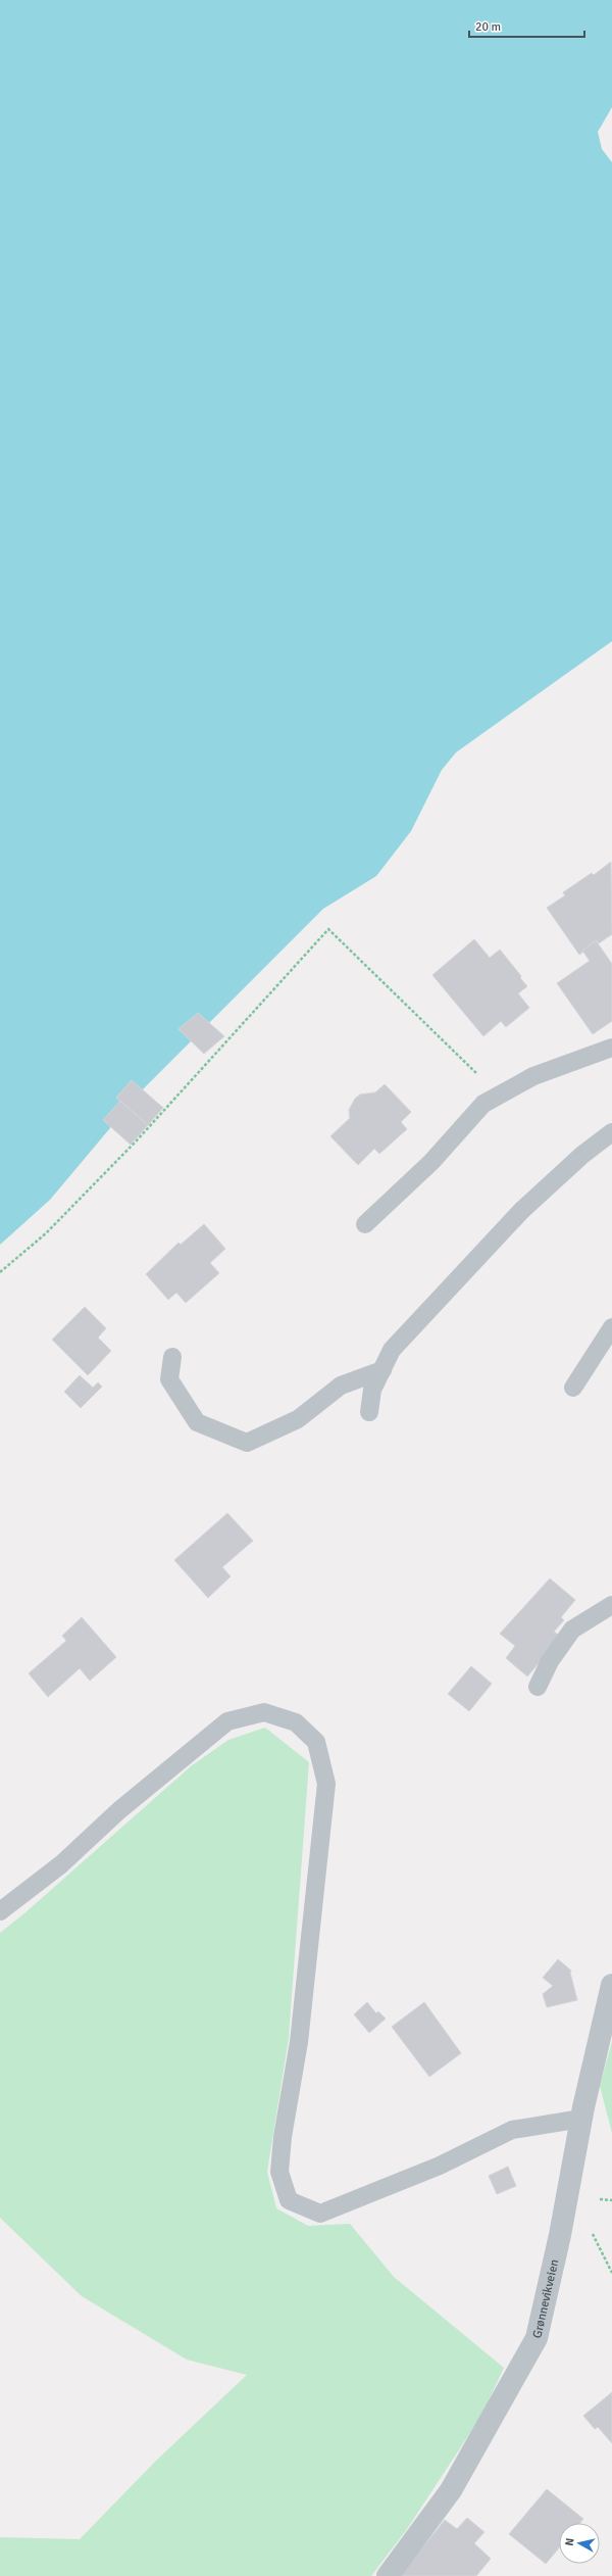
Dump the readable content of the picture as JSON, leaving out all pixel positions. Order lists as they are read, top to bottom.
{
  "streets": {
    "street": ["Grønnevikveien"]
  },
  "scale_bar": "20 m",
  "north": "left"
}
